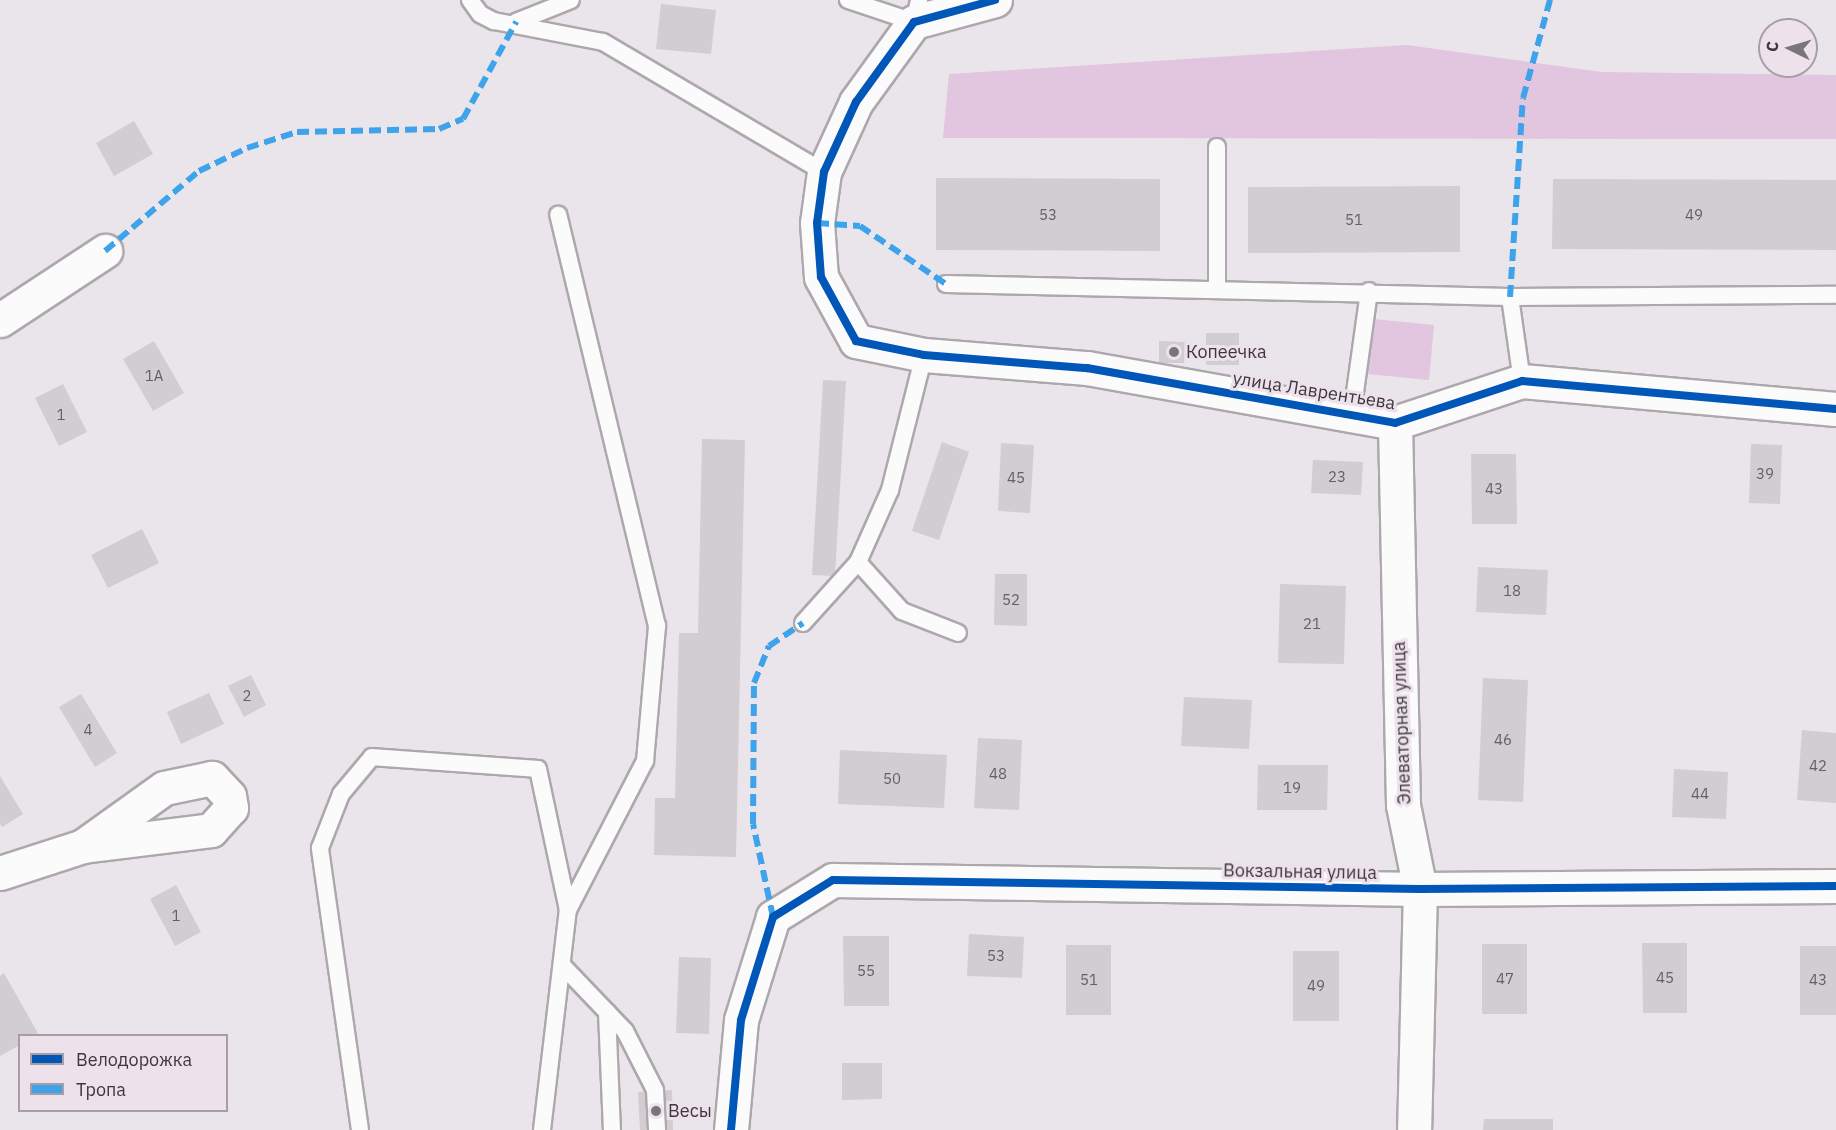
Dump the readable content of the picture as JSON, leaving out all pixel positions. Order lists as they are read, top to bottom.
{
  "streets": {
    "street": ["улица Лаврентьева", "Элеваторная улица", "Вокзальная улица"]
  },
  "crossings": [
    ["улица Лаврентьева", "Элеваторная улица"],
    ["Элеваторная улица", "Вокзальная улица"]
  ],
  "places": ["Копеечка", "Весы"],
  "house_numbers": [
    "53",
    "49",
    "51",
    "1А",
    "1",
    "39",
    "23",
    "45",
    "43",
    "18",
    "52",
    "21",
    "2",
    "4",
    "46",
    "42",
    "48",
    "50",
    "19",
    "44",
    "1",
    "53",
    "55",
    "45",
    "47",
    "51",
    "43",
    "49"
  ],
  "legend": ["Велодорожка", "Тропа"],
  "north": "left"
}
